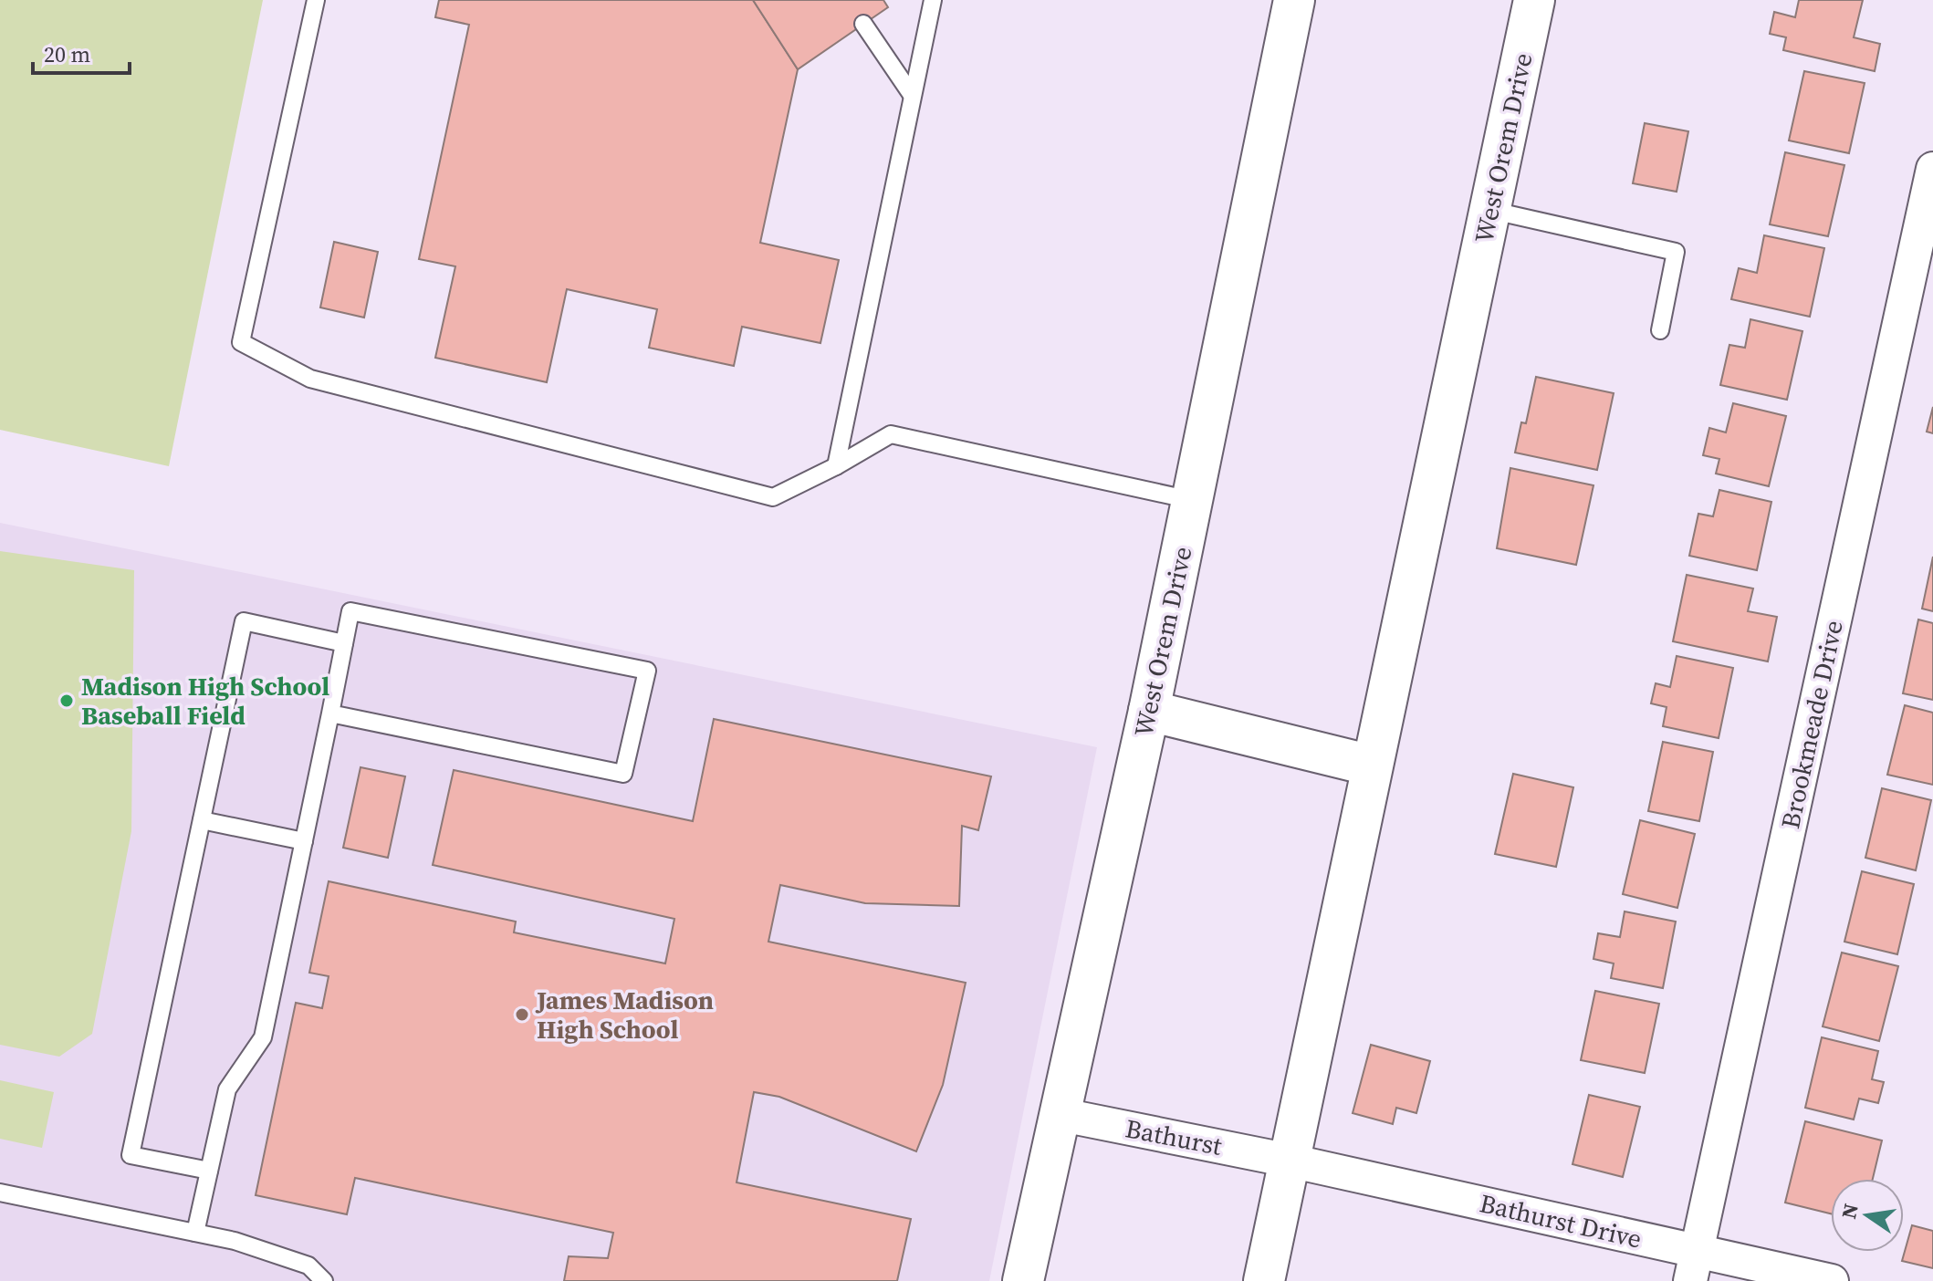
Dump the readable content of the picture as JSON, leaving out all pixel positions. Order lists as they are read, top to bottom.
{
  "streets": {
    "main road": ["West Orem Drive"],
    "street": ["Brookmeade Drive", "Bathurst", "Bathurst Drive"]
  },
  "crossings": [
    ["West Orem Drive", "Bathurst"],
    ["West Orem Drive", "Bathurst Drive"],
    ["Brookmeade Drive", "Bathurst Drive"],
    ["Bathurst", "Bathurst Drive"]
  ],
  "places": ["Madison High School Baseball Field", "James Madison High School"],
  "scale_bar": "20 m",
  "north": "left"
}
